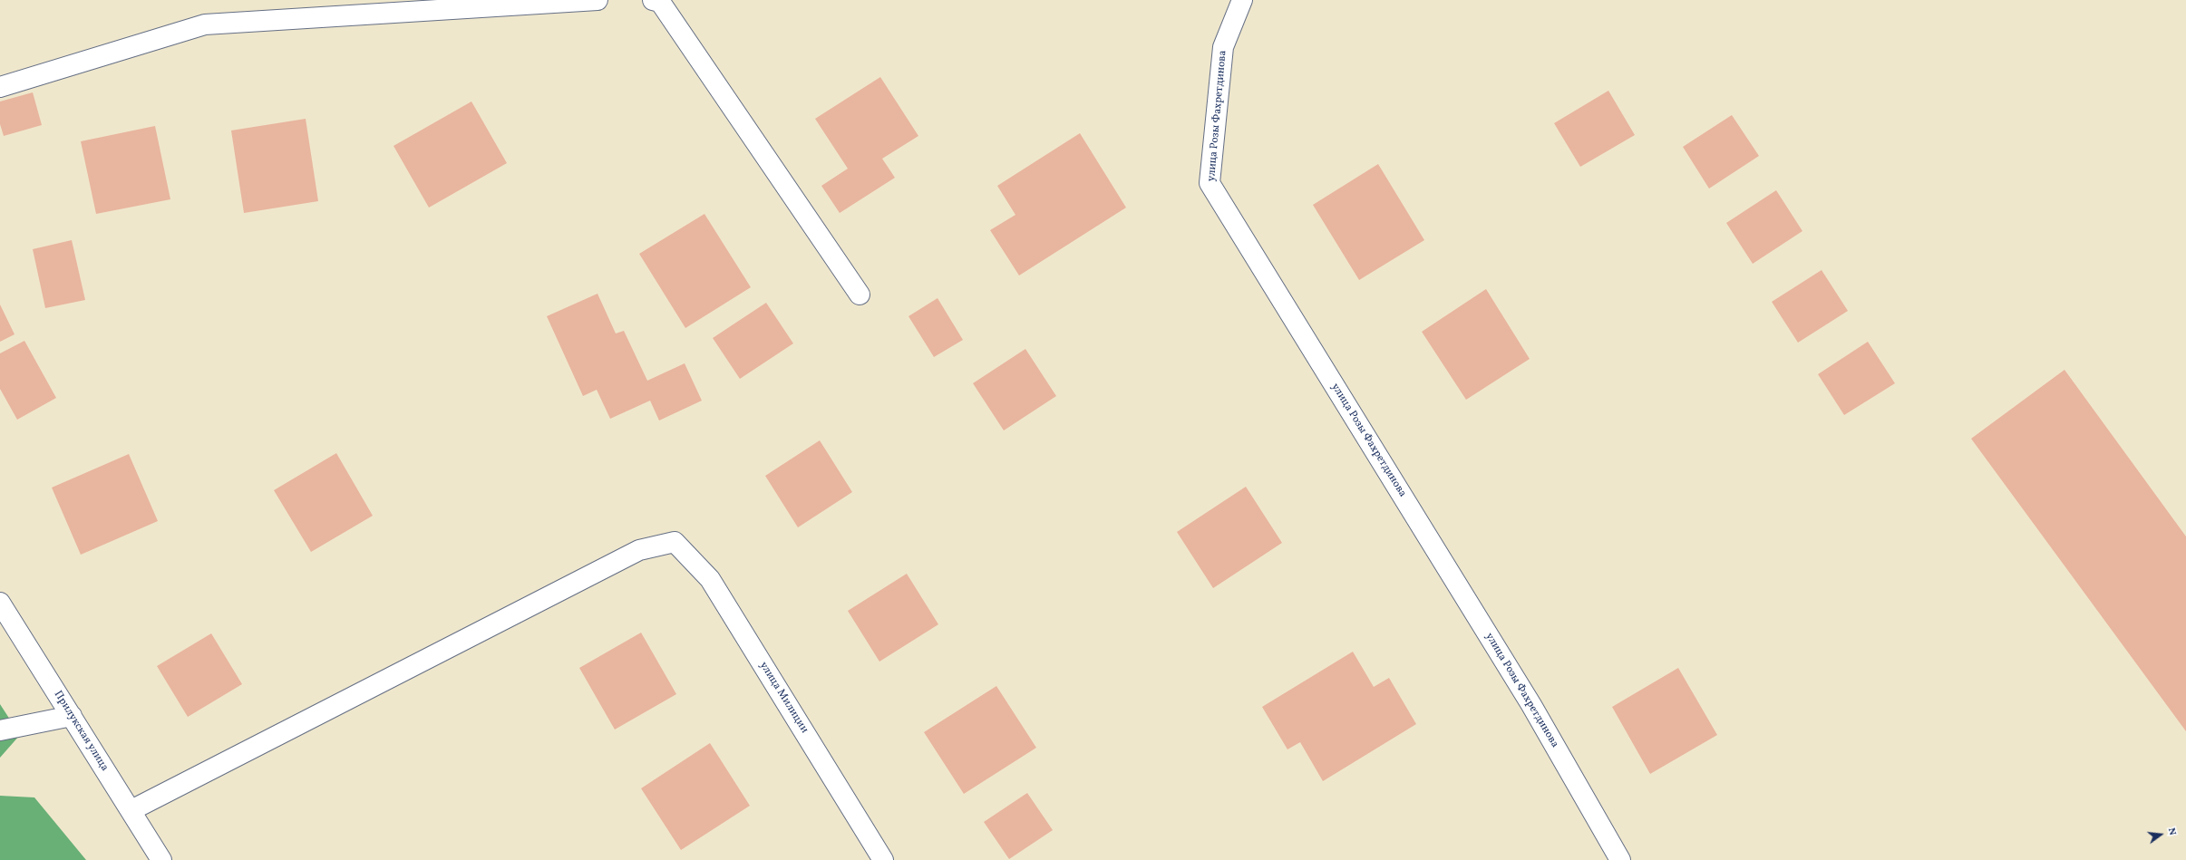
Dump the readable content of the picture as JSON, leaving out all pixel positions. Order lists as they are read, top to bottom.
{
  "streets": {
    "street": ["улица Розы Фахретдинова", "улица Милиции", "Прилукская улица"]
  },
  "crossings": [
    ["улица Милиции", "Прилукская улица"]
  ],
  "north": "right"
}
